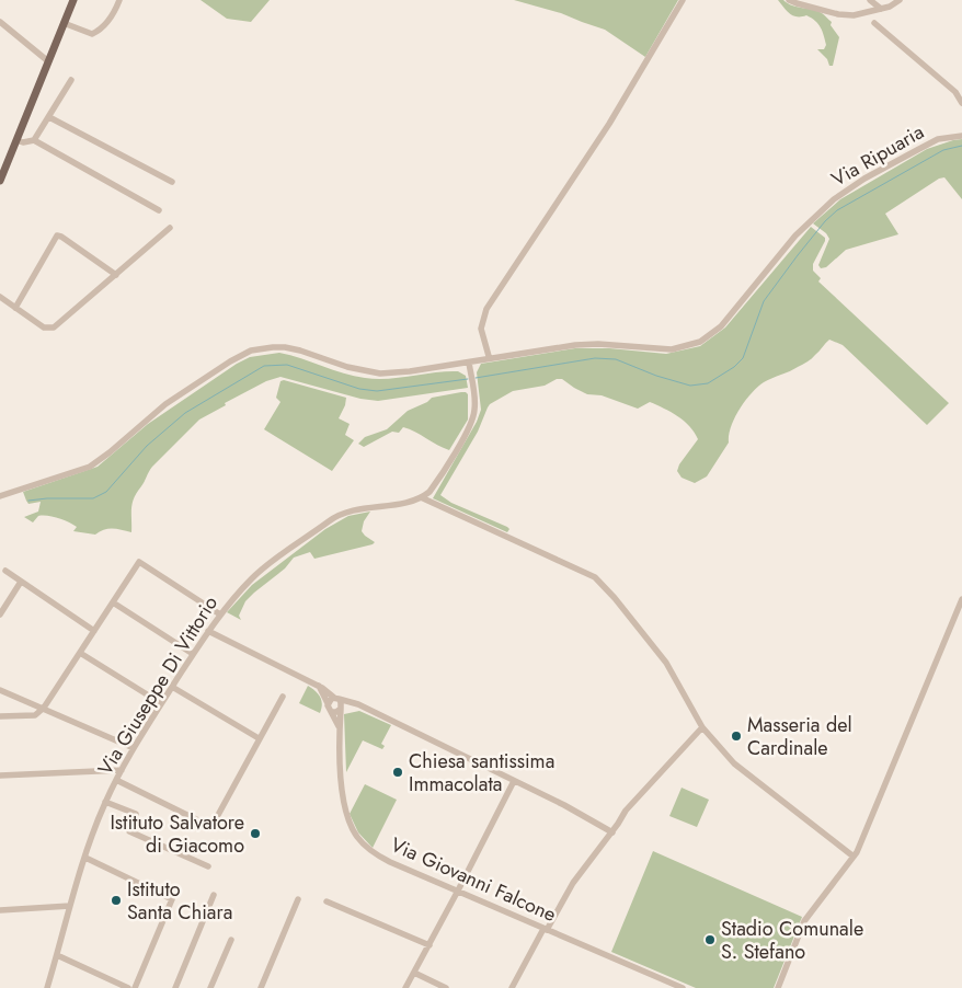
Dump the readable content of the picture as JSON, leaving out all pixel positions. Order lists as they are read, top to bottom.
{
  "streets": {
    "street": ["Via Ripuaria", "Via Giuseppe Di Vittorio", "Via Giovanni Falcone"]
  },
  "places": [
    "Masseria del Cardinale",
    "Chiesa santissima Immacolata",
    "Istituto Salvatore di Giacomo",
    "Istituto Santa Chiara",
    "Stadio Comunale S. Stefano"
  ]
}
